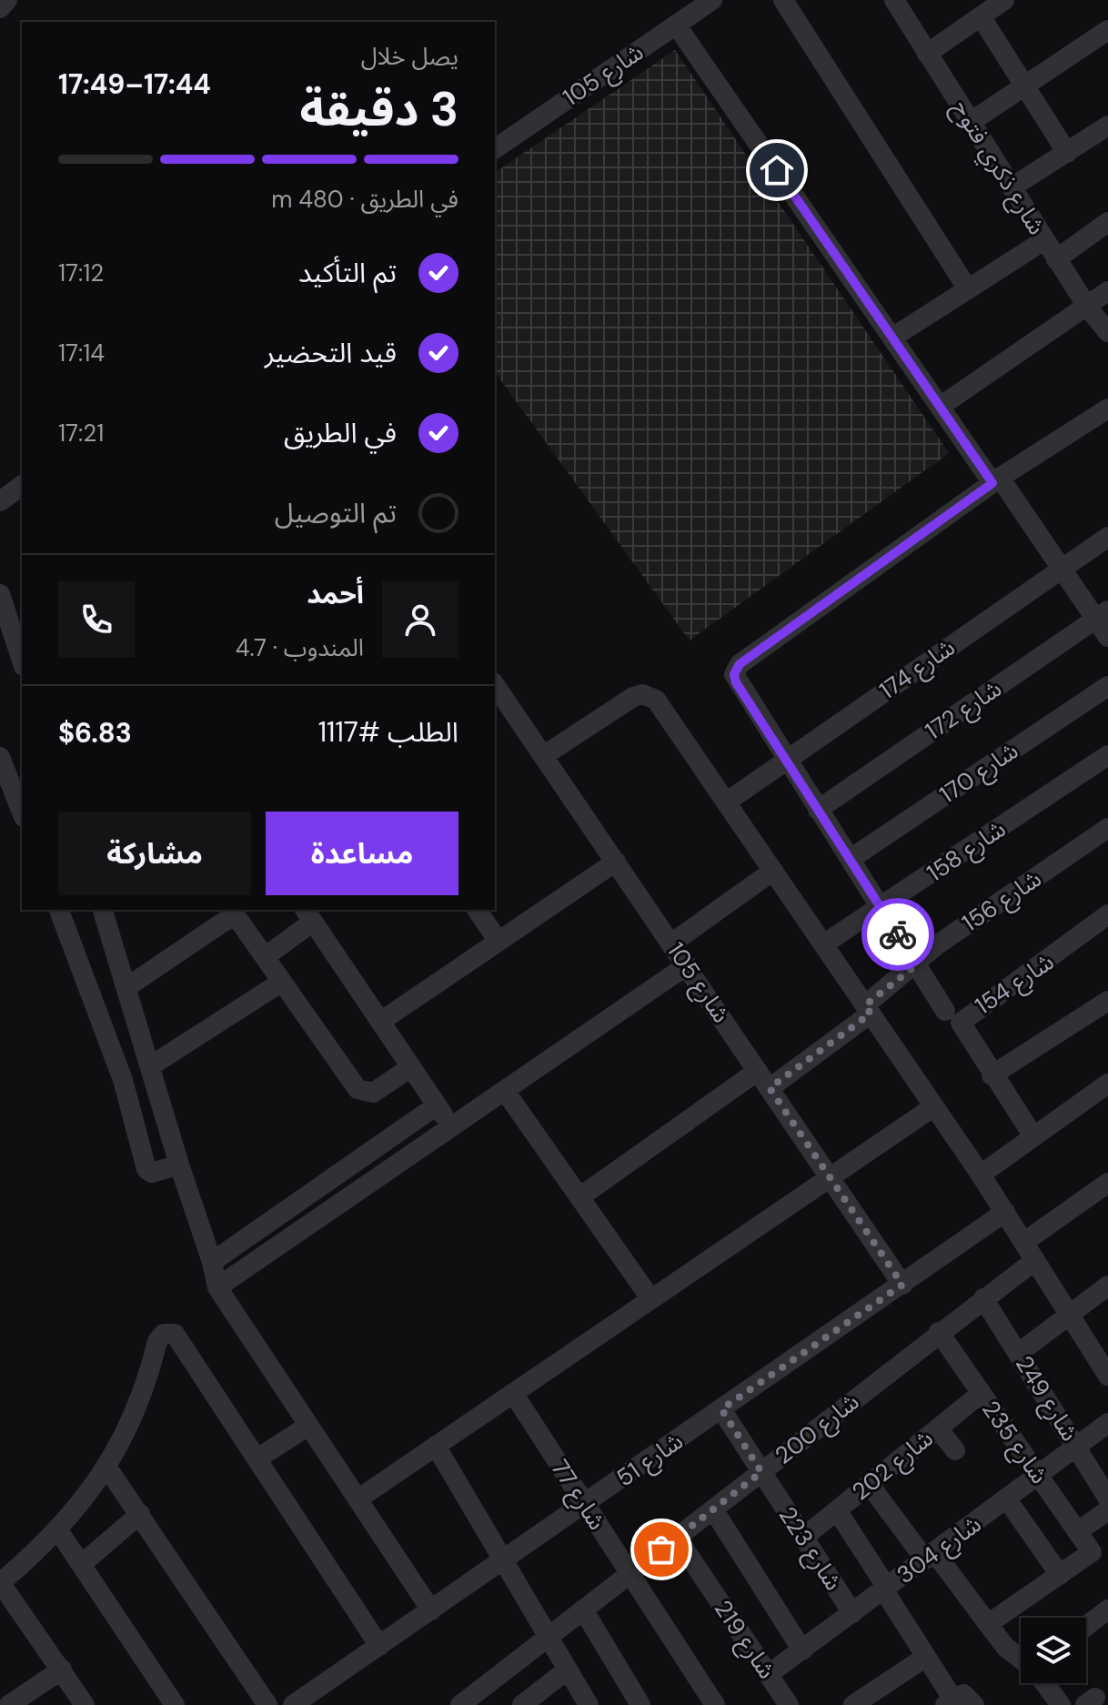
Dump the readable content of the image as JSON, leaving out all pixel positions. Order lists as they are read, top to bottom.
{
  "streets": {
    "street": [
      "شارع 105",
      "شارع ذكري فتوح",
      "شارع 174",
      "شارع 172",
      "شارع 170",
      "شارع 158",
      "شارع 156",
      "شارع 154",
      "شارع 249",
      "شارع 200",
      "شارع 235",
      "شارع 51",
      "شارع 202",
      "شارع 77",
      "شارع 223",
      "شارع 304",
      "شارع 219"
    ]
  },
  "crossings": [
    ["شارع 105", "شارع 156"],
    ["شارع 105", "شارع 51"],
    ["شارع 249", "شارع 200"],
    ["شارع 249", "شارع 304"],
    ["شارع 200", "شارع 235"],
    ["شارع 200", "شارع 77"],
    ["شارع 200", "شارع 223"],
    ["شارع 200", "شارع 219"],
    ["شارع 235", "شارع 202"],
    ["شارع 235", "شارع 304"],
    ["شارع 51", "شارع 77"],
    ["شارع 51", "شارع 223"],
    ["شارع 202", "شارع 223"],
    ["شارع 223", "شارع 304"],
    ["شارع 304", "شارع 219"]
  ],
  "page": {
    "heading": ["3 دقيقة", "يصل خلال", "17:44–17:49"],
    "panel": [
      "أحمد",
      "المندوب · 4.7",
      "الطلب #1117",
      "$6.83"
    ],
    "bar": "في الطريق · 480 m",
    "list": [
      ["تم التأكيد", "17:12"],
      ["قيد التحضير", "17:14"],
      ["في الطريق", "17:21"],
      "تم التوصيل"
    ],
    "buttons": ["مساعدة", "مشاركة"]
  }
}
